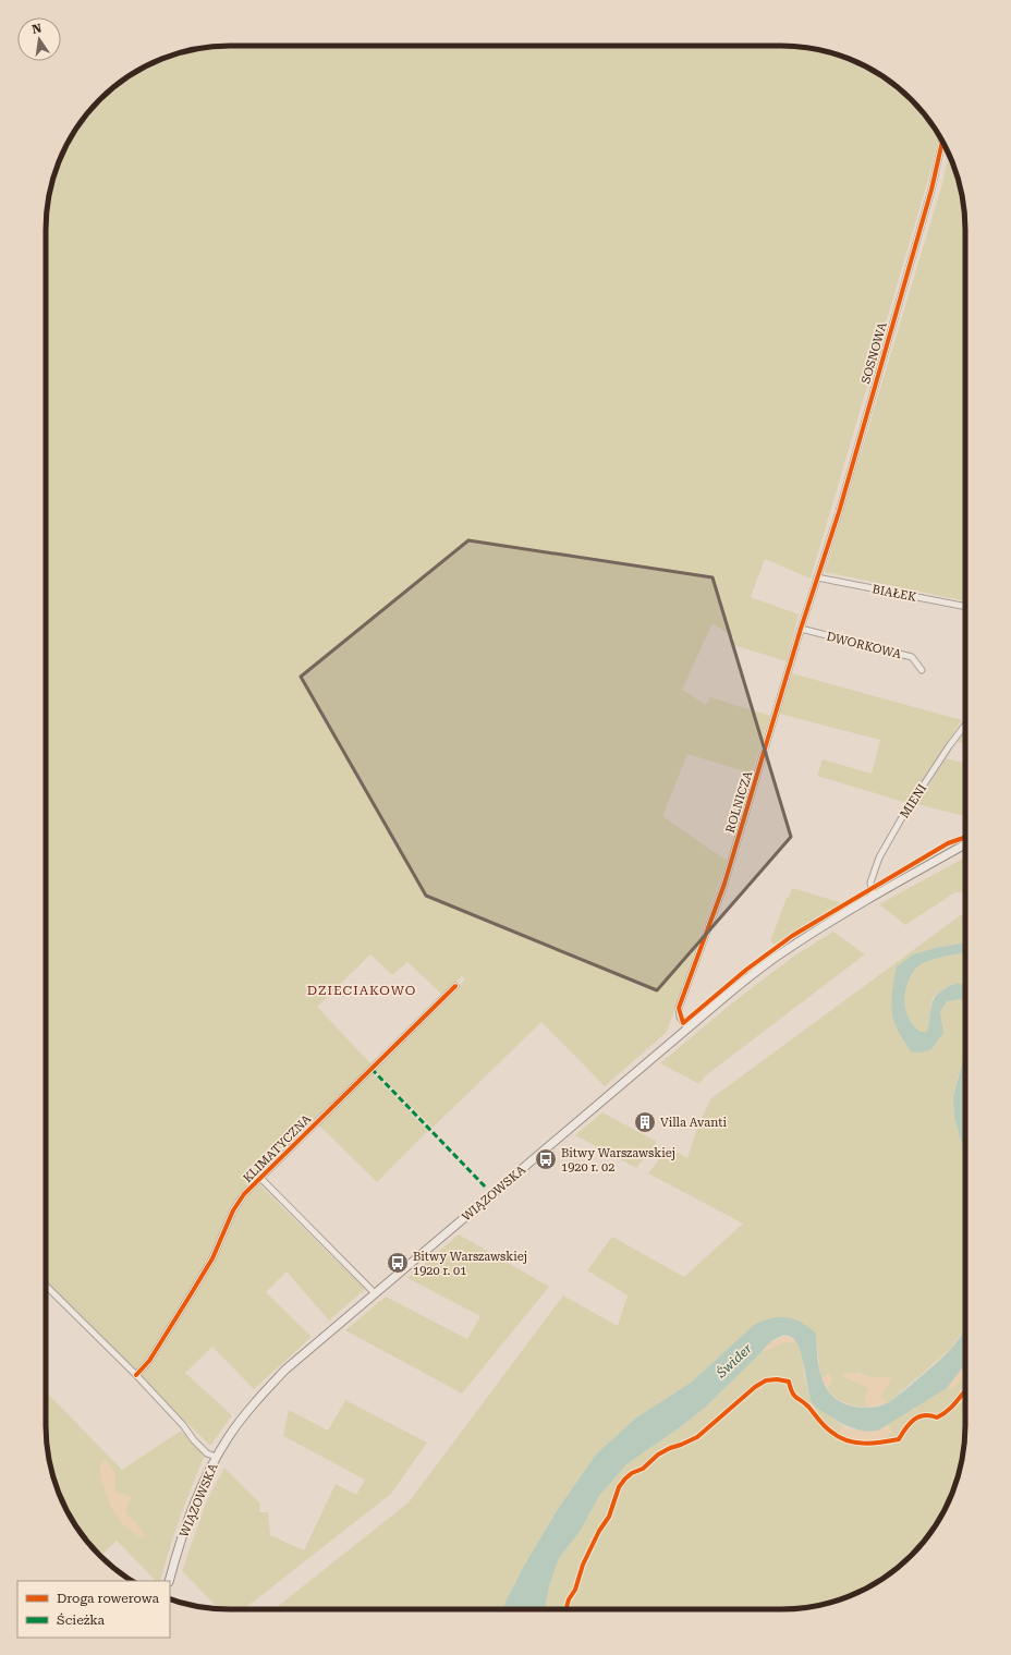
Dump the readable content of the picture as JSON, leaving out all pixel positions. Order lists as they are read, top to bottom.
{
  "streets": {
    "main road": ["WIĄZOWSKA"],
    "street": [
      "SOSNOWA",
      "BIAŁEK",
      "DWORKOWA",
      "MIENI",
      "ROLNICZA",
      "KLIMATYCZNA"
    ]
  },
  "crossings": [
    ["SOSNOWA", "BIAŁEK"],
    ["SOSNOWA", "ROLNICZA"],
    ["BIAŁEK", "ROLNICZA"],
    ["DWORKOWA", "ROLNICZA"],
    ["MIENI", "WIĄZOWSKA"],
    ["ROLNICZA", "WIĄZOWSKA"]
  ],
  "districts": ["DZIECIAKOWO"],
  "water": ["Świder"],
  "places": {
    "building": ["Villa Avanti"],
    "bus stop": ["Bitwy Warszawskiej 1920 r. 02", "Bitwy Warszawskiej 1920 r. 01"]
  },
  "legend": ["Droga rowerowa", "Ścieżka"],
  "north": "top"
}
